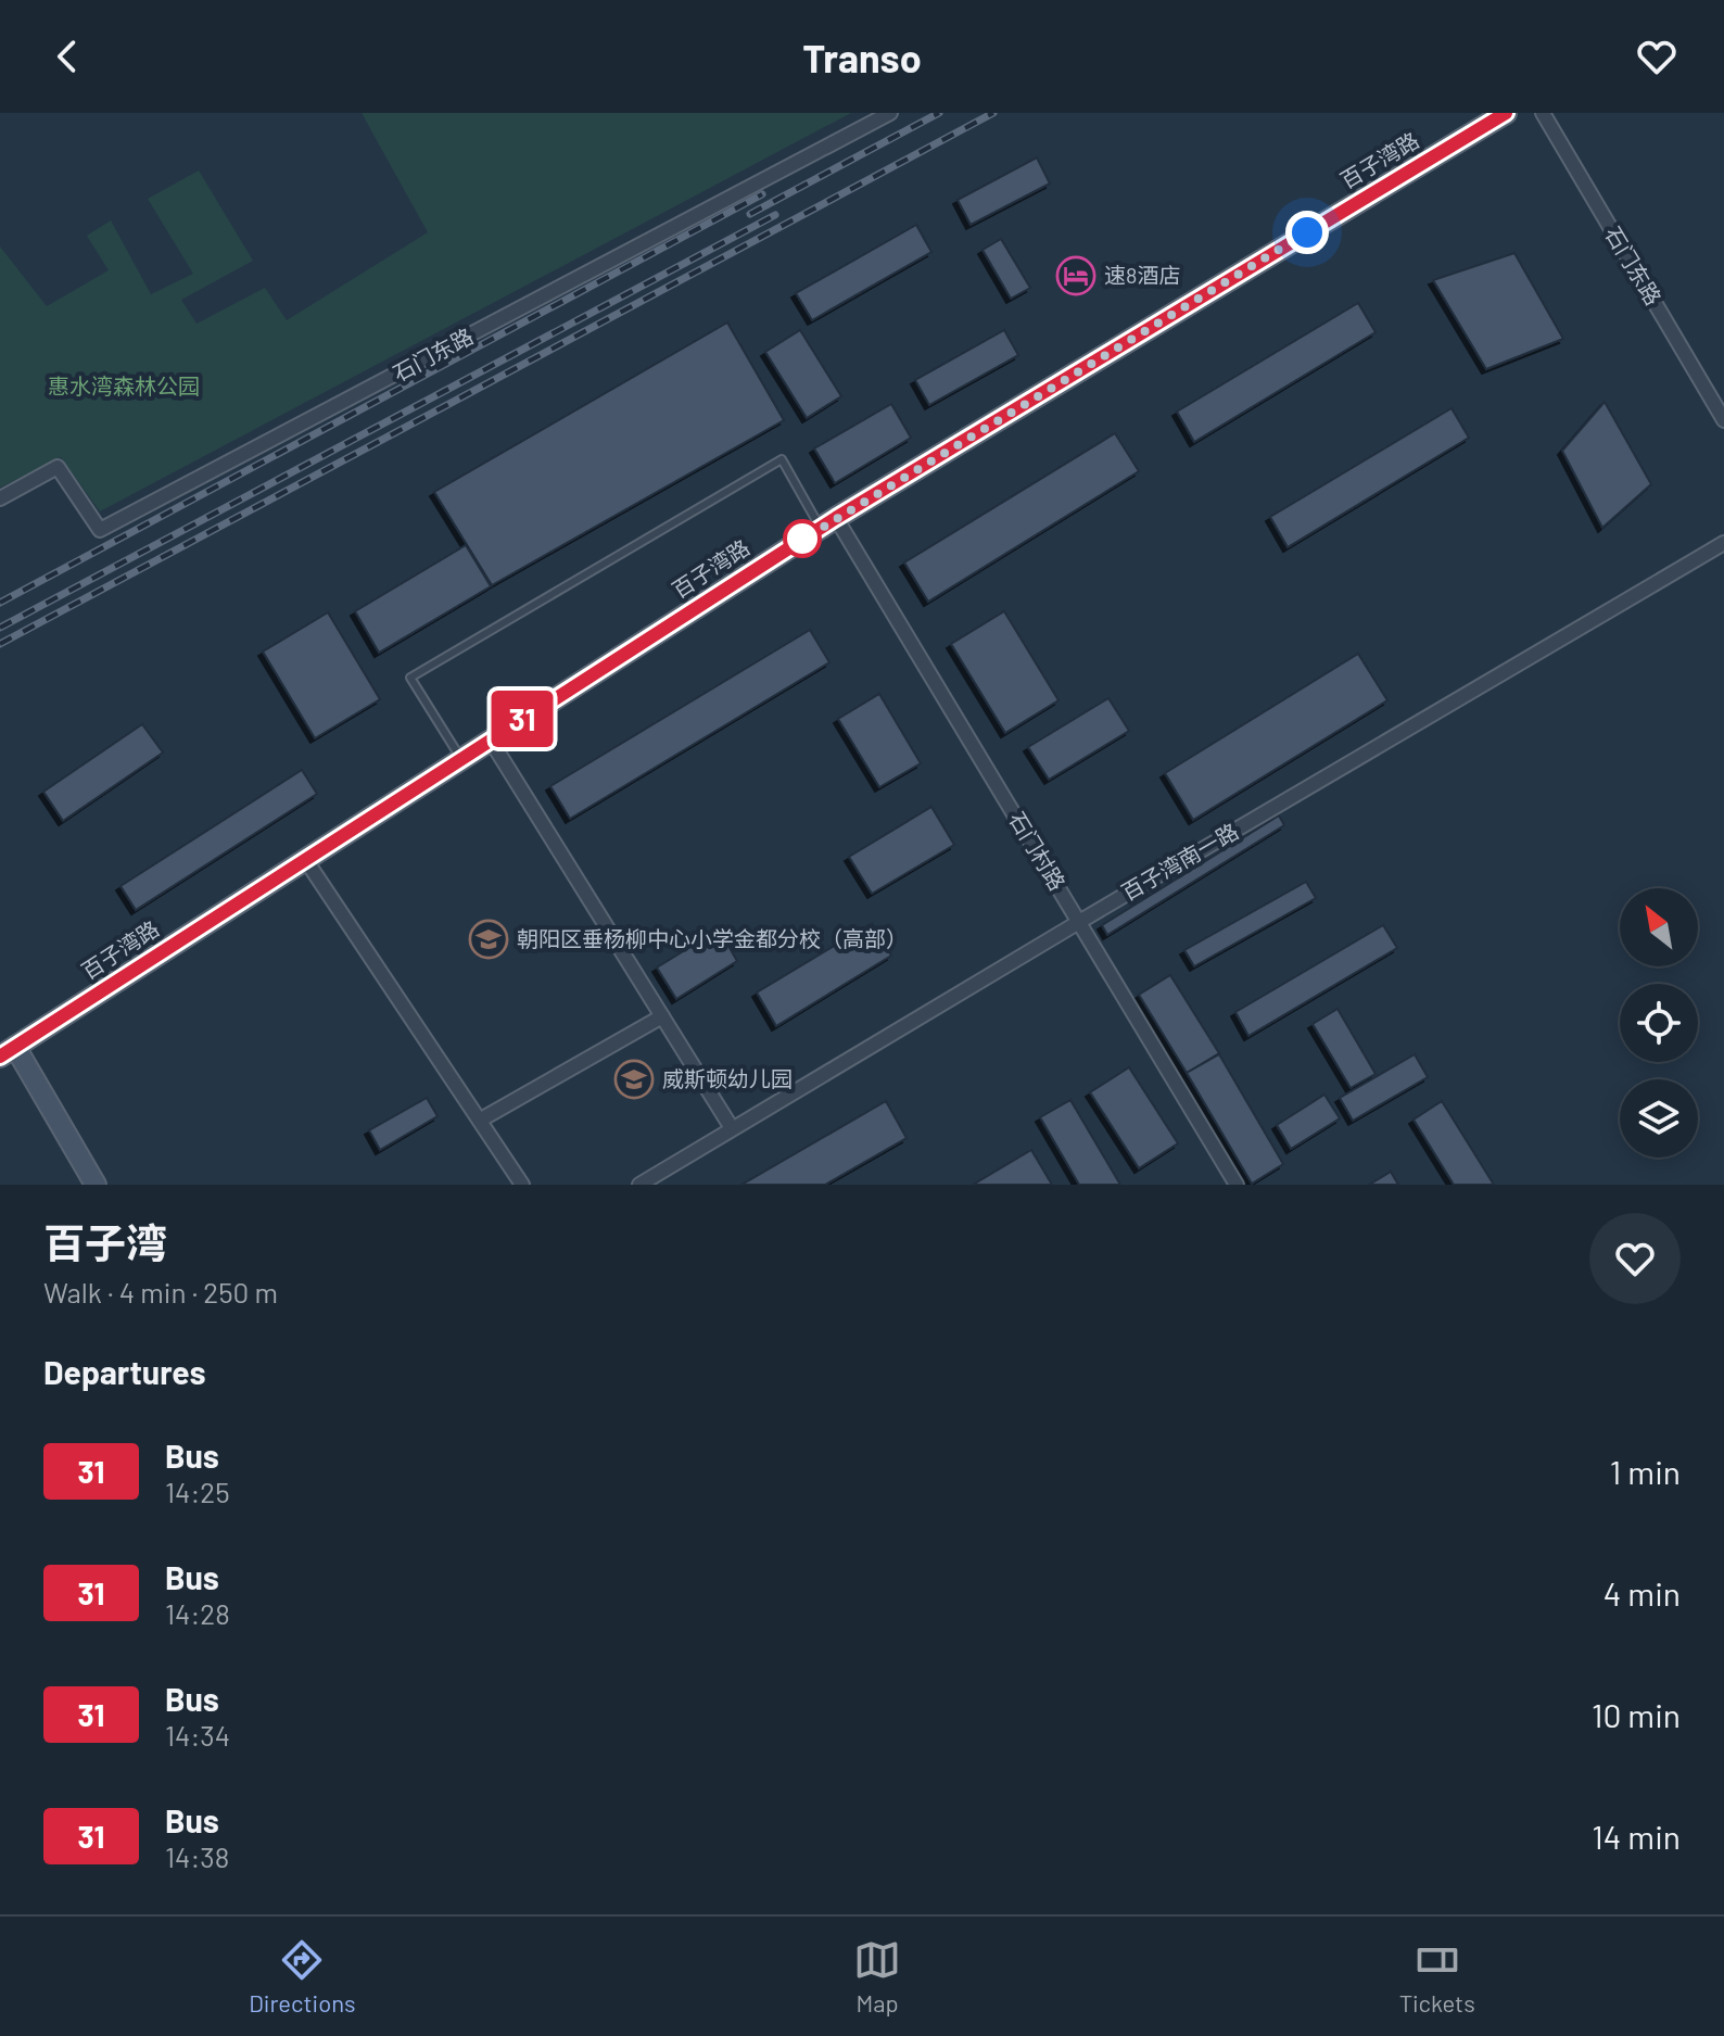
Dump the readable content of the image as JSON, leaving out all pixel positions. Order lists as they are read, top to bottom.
{
  "streets": {
    "street": [
      "百子湾路",
      "石门东路",
      "石门村路",
      "百子湾南一路"
    ]
  },
  "crossings": [
    ["百子湾路", "石门村路"],
    ["石门村路", "百子湾南一路"]
  ],
  "parks": ["惠水湾森林公园"],
  "places": {
    "hotel": ["速8酒店"],
    "school or university": ["朝阳区垂杨柳中心小学金都分校（高部）", "威斯顿幼儿园"]
  },
  "lines": ["bus line 31"],
  "north": "top left",
  "page": {
    "header": "Transo",
    "on_map": "31",
    "heading": [
      ["百子湾", "Walk · 4 min · 250 m"],
      "Departures"
    ],
    "list": [
      {
        "mark": "31",
        "name": "Bus",
        "note": "14:25",
        "value": "1 min"
      },
      {
        "mark": "31",
        "name": "Bus",
        "note": "14:28",
        "value": "4 min"
      },
      {
        "mark": "31",
        "name": "Bus",
        "note": "14:34",
        "value": "10 min"
      },
      {
        "mark": "31",
        "name": "Bus",
        "note": "14:38",
        "value": "14 min"
      }
    ],
    "tabs": ["Directions", "Map", "Tickets"]
  }
}
